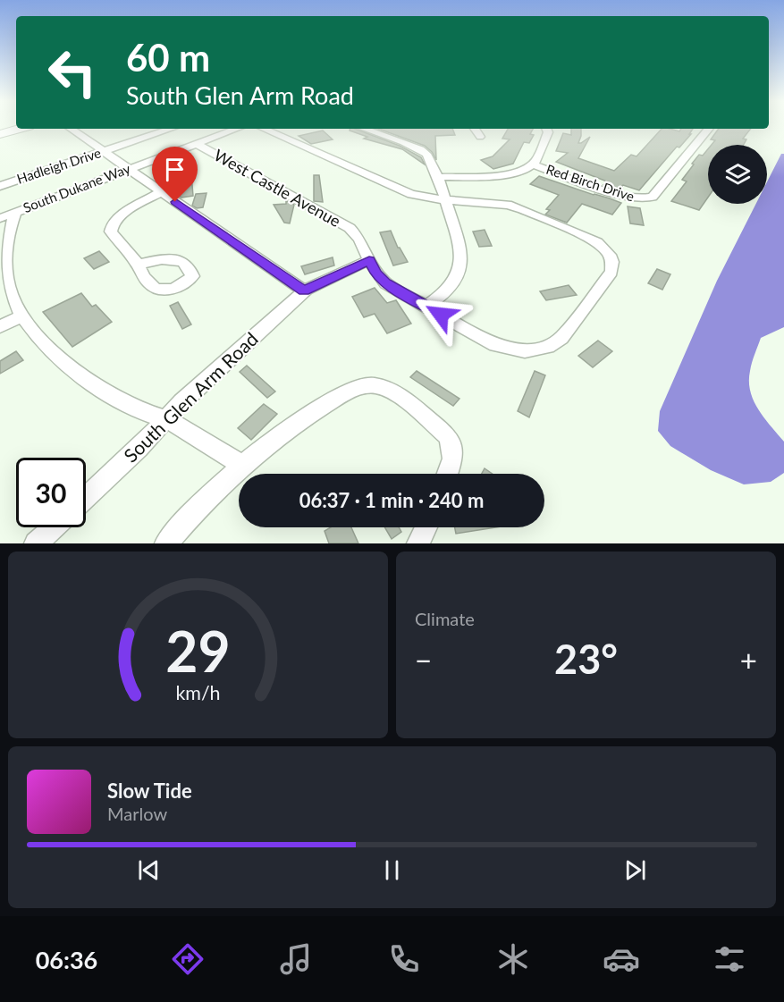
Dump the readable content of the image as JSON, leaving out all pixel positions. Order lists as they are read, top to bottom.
{
  "streets": {
    "street": [
      "Hadleigh Drive",
      "Red Birch Drive",
      "South Dukane Way",
      "West Castle Avenue",
      "South Glen Arm Road"
    ]
  },
  "crossings": [
    ["South Dukane Way", "West Castle Avenue"],
    ["West Castle Avenue", "South Glen Arm Road"]
  ],
  "page": {
    "turn": ["60 m", "South Glen Arm Road"],
    "limit": "30",
    "trip": "06:37 · 1 min · 240 m",
    "tile": "Climate",
    "heat": ["−", "23°", "+"],
    "song": ["Slow Tide", "Marlow"],
    "tabs": "06:36",
    "gauge": ["29", "km/h"]
  }
}
